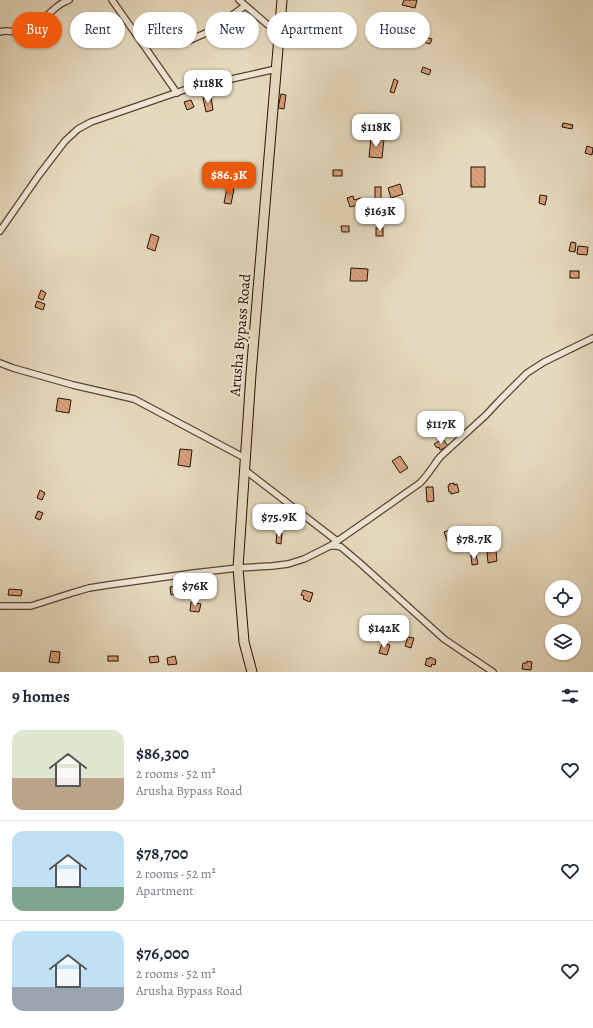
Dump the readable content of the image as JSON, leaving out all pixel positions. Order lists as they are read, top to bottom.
{
  "streets": {
    "main road": ["Arusha Bypass Road"]
  },
  "page": {
    "chip": [
      "Buy",
      "Rent",
      "Filters",
      "New",
      "Apartment",
      "House"
    ],
    "price": [
      "$118K",
      "$118K",
      "$86.3K",
      "$163K",
      "$117K",
      "$75.9K",
      "$78.7K",
      "$76K",
      "$142K"
    ],
    "heading": "9 homes",
    "list": [
      {
        "name": "$86,300",
        "note": "2 rooms · 52 m² · Arusha Bypass Road"
      },
      {
        "name": "$78,700",
        "note": "2 rooms · 52 m² · Apartment"
      },
      {
        "name": "$76,000",
        "note": "2 rooms · 52 m² · Arusha Bypass Road"
      }
    ]
  }
}
